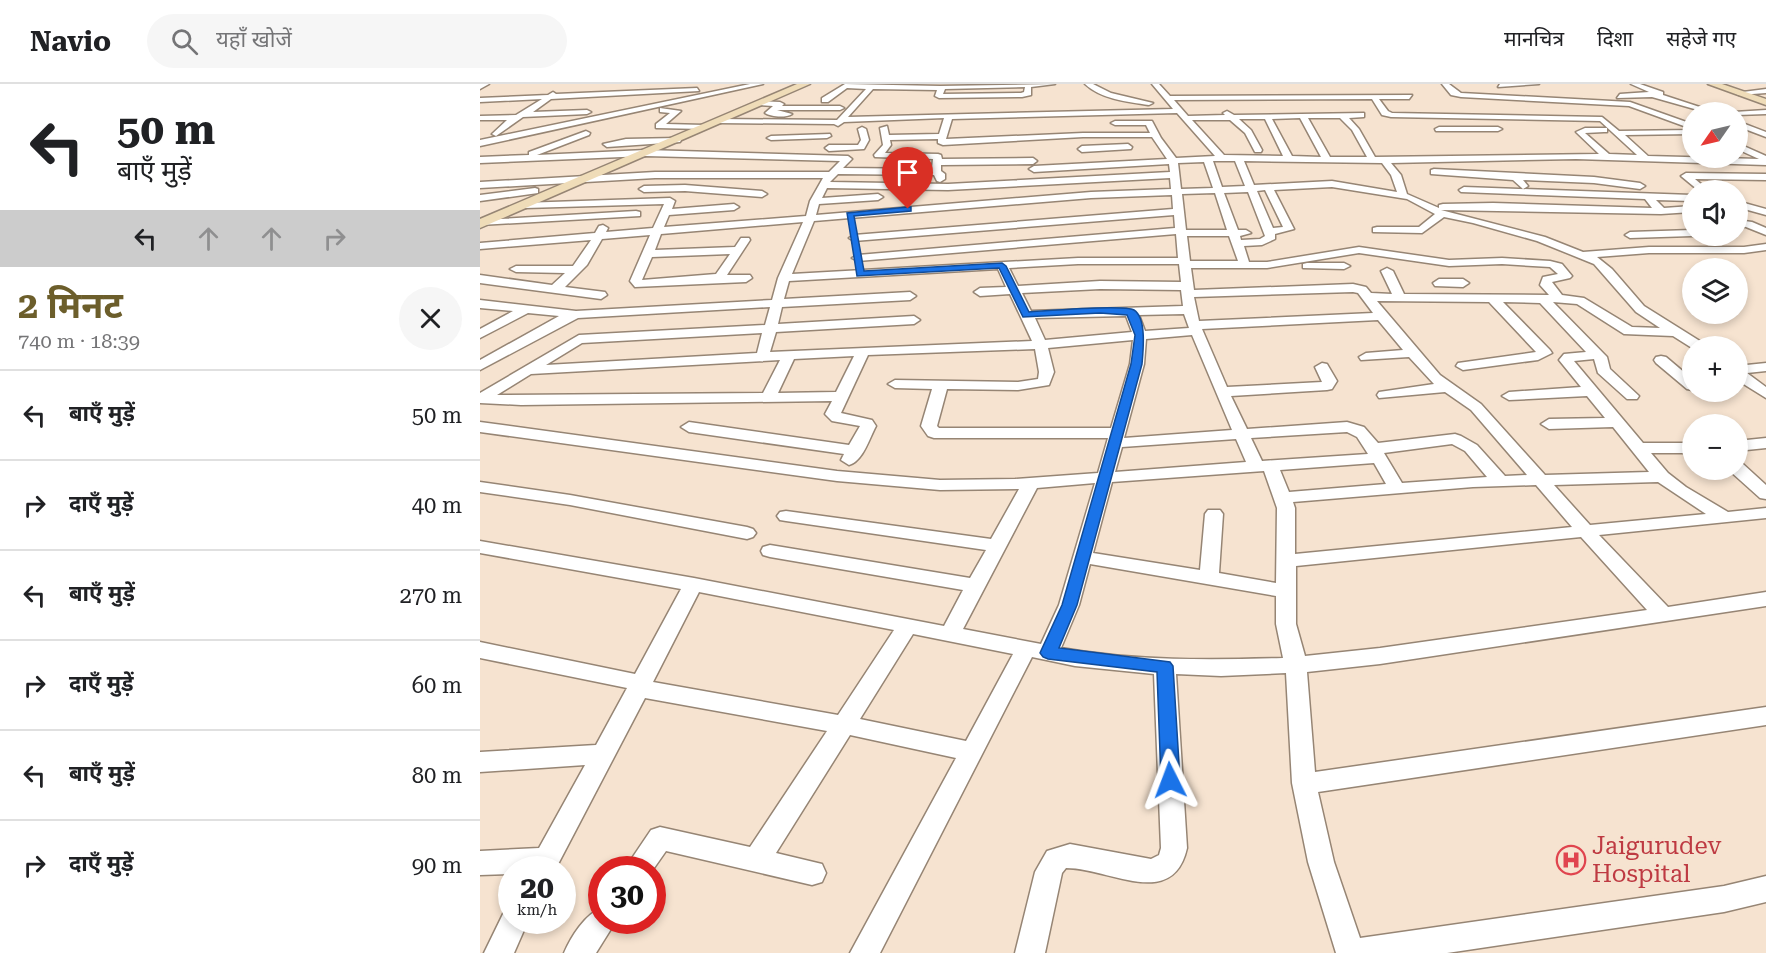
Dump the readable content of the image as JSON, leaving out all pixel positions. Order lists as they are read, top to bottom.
{
  "places": {
    "hospital": ["Jaigurudev Hospital"]
  },
  "north": "bottom left",
  "page": {
    "header": "Navio",
    "search": "यहाँ खोजें",
    "nav": ["मानचित्र", "दिशा", "सहेजे गए"],
    "turn": ["50 m", "बाएँ मुड़ें"],
    "map_buttons": ["+", "−"],
    "heading": ["2 मिनट", "740 m · 18:39"],
    "list": [
      {
        "name": "बाएँ मुड़ें",
        "value": "50 m"
      },
      {
        "name": "दाएँ मुड़ें",
        "value": "40 m"
      },
      {
        "name": "बाएँ मुड़ें",
        "value": "270 m"
      },
      {
        "name": "दाएँ मुड़ें",
        "value": "60 m"
      },
      {
        "name": "बाएँ मुड़ें",
        "value": "80 m"
      },
      {
        "name": "दाएँ मुड़ें",
        "value": "90 m"
      }
    ],
    "speed": "20 km/h",
    "limit": "30"
  }
}
